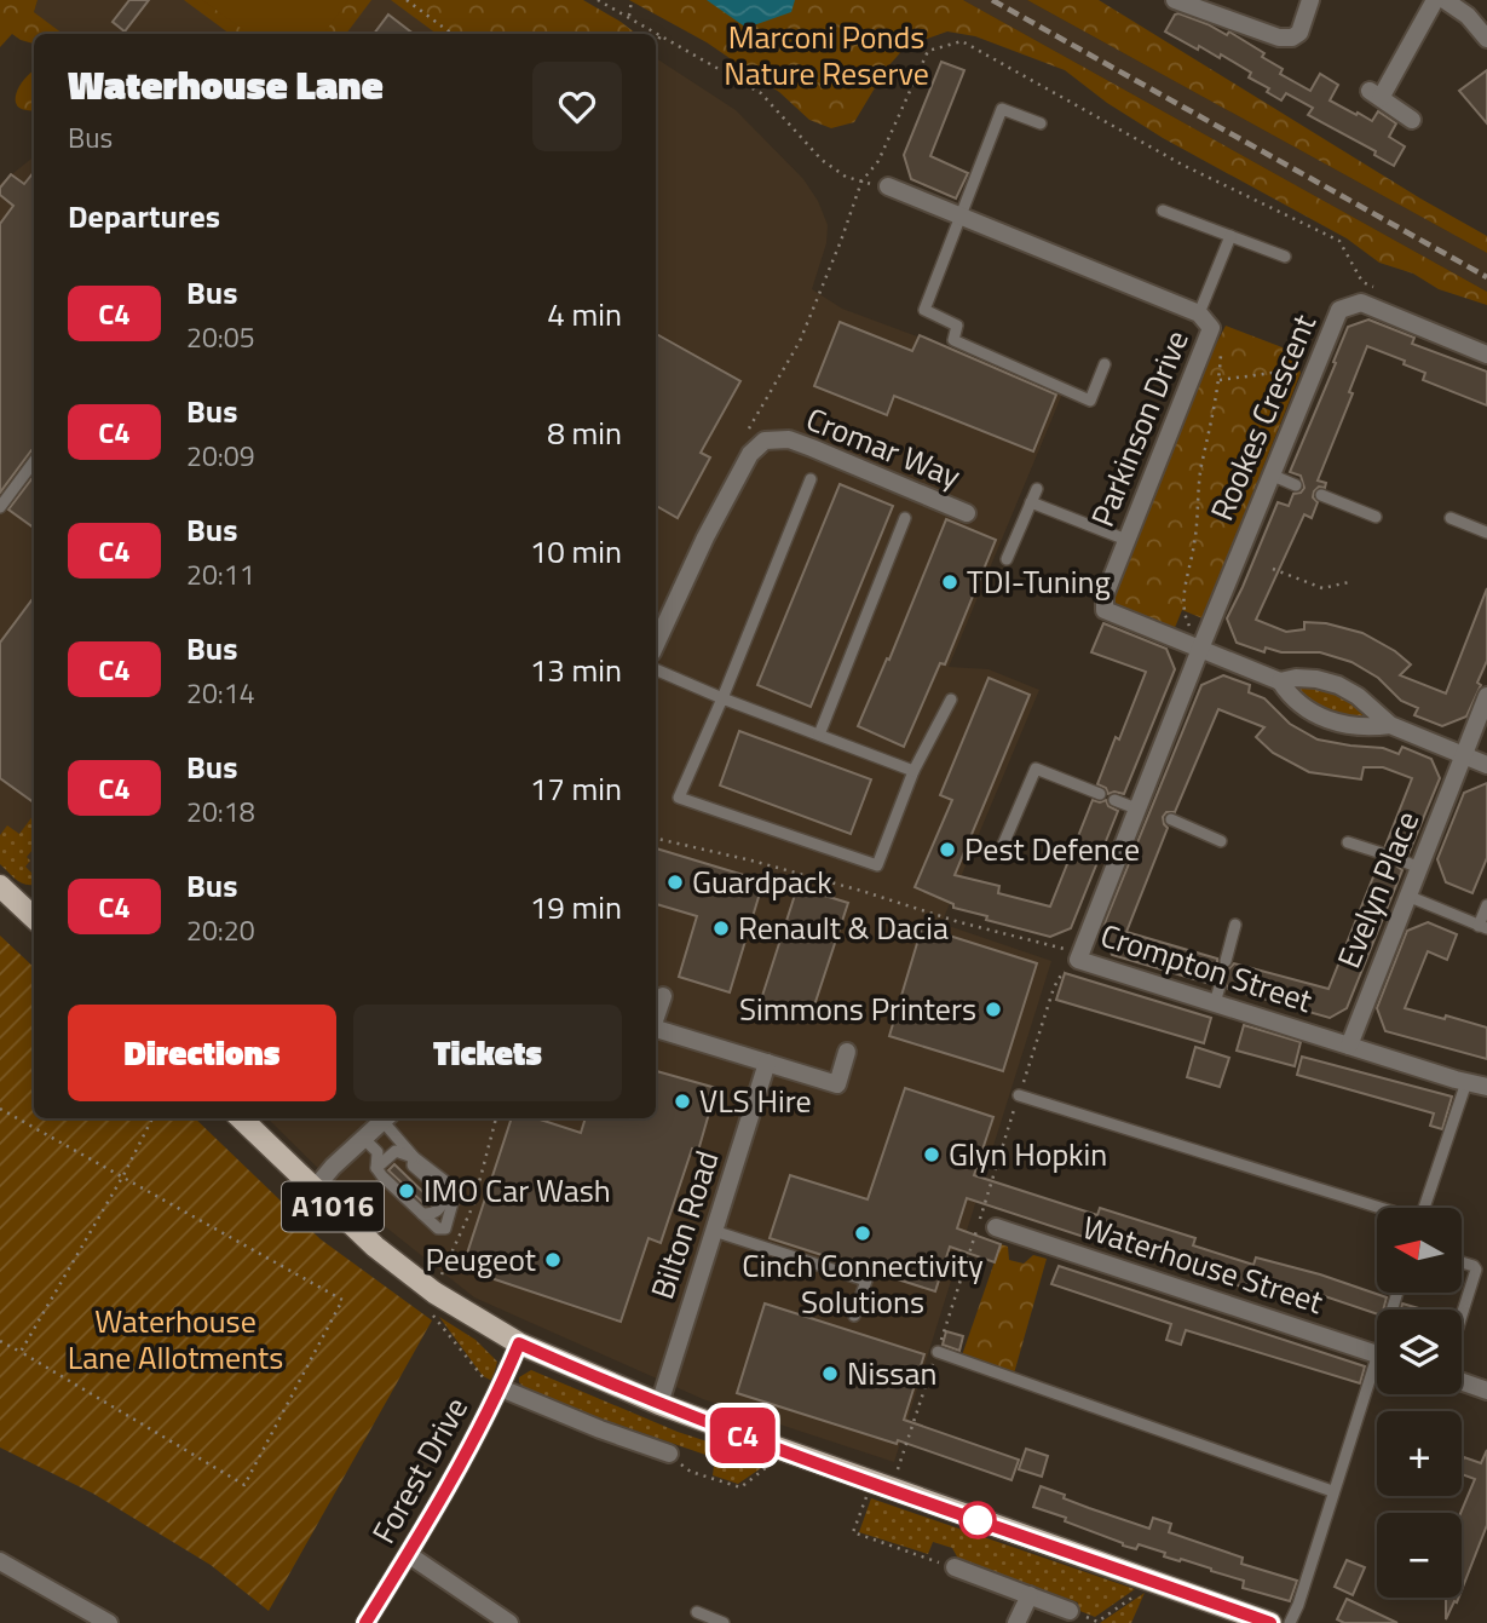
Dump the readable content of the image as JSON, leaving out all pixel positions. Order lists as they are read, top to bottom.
{
  "streets": {
    "main road": ["A1016"],
    "street": [
      "Rookes Crescent",
      "Parkinson Drive",
      "Cromar Way",
      "Evelyn Place",
      "Crompton Street",
      "Bilton Road",
      "Waterhouse Street",
      "Forest Drive"
    ]
  },
  "crossings": [
    ["Rookes Crescent", "Parkinson Drive"],
    ["Rookes Crescent", "Crompton Street"],
    ["Parkinson Drive", "Evelyn Place"],
    ["Parkinson Drive", "Crompton Street"],
    ["Evelyn Place", "Crompton Street"],
    ["A1016", "Bilton Road"],
    ["A1016", "Forest Drive"]
  ],
  "parks": ["Marconi Ponds Nature Reserve", "Waterhouse Lane Allotments"],
  "places": [
    "TDI-Tuning",
    "Pest Defence",
    "Guardpack",
    "Renault & Dacia",
    "Simmons Printers",
    "VLS Hire",
    "Glyn Hopkin",
    "IMO Car Wash",
    "Cinch Connectivity Solutions",
    "Peugeot",
    "Nissan"
  ],
  "lines": ["bus line C4"],
  "north": "left",
  "page": {
    "on_map": "C4",
    "heading": [
      ["Waterhouse Lane", "Bus"],
      "Departures"
    ],
    "list": [
      {
        "mark": "C4",
        "name": "Bus",
        "note": "20:05",
        "value": "4 min"
      },
      {
        "mark": "C4",
        "name": "Bus",
        "note": "20:09",
        "value": "8 min"
      },
      {
        "mark": "C4",
        "name": "Bus",
        "note": "20:11",
        "value": "10 min"
      },
      {
        "mark": "C4",
        "name": "Bus",
        "note": "20:14",
        "value": "13 min"
      },
      {
        "mark": "C4",
        "name": "Bus",
        "note": "20:18",
        "value": "17 min"
      },
      {
        "mark": "C4",
        "name": "Bus",
        "note": "20:20",
        "value": "19 min"
      }
    ],
    "buttons": ["Directions", "Tickets"],
    "map_buttons": ["+", "−"]
  }
}
